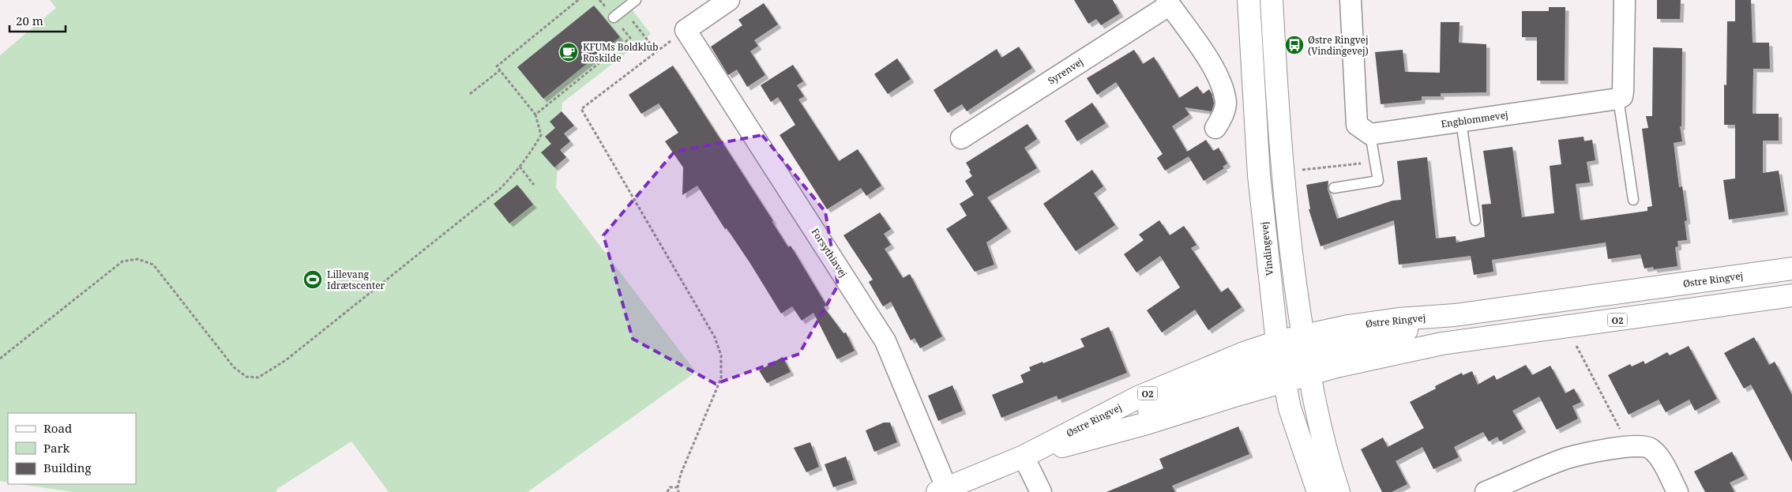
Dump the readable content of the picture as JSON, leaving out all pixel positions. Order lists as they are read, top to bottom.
{
  "streets": {
    "main road": ["Vindingevej", "Østre Ringvej", "O2"],
    "street": ["Syrenvej", "Engblommevej", "Forsythiavej"]
  },
  "crossings": [
    ["Vindingevej", "Østre Ringvej"],
    ["Forsythiavej", "Østre Ringvej"]
  ],
  "places": {
    "bus stop": ["Østre Ringvej (Vindingevej)"],
    "cafe": ["KFUMs Boldklub Roskilde"],
    "sports": ["Lillevang Idrætscenter"]
  },
  "legend": ["Road", "Park", "Building"],
  "scale_bar": "20 m"
}
